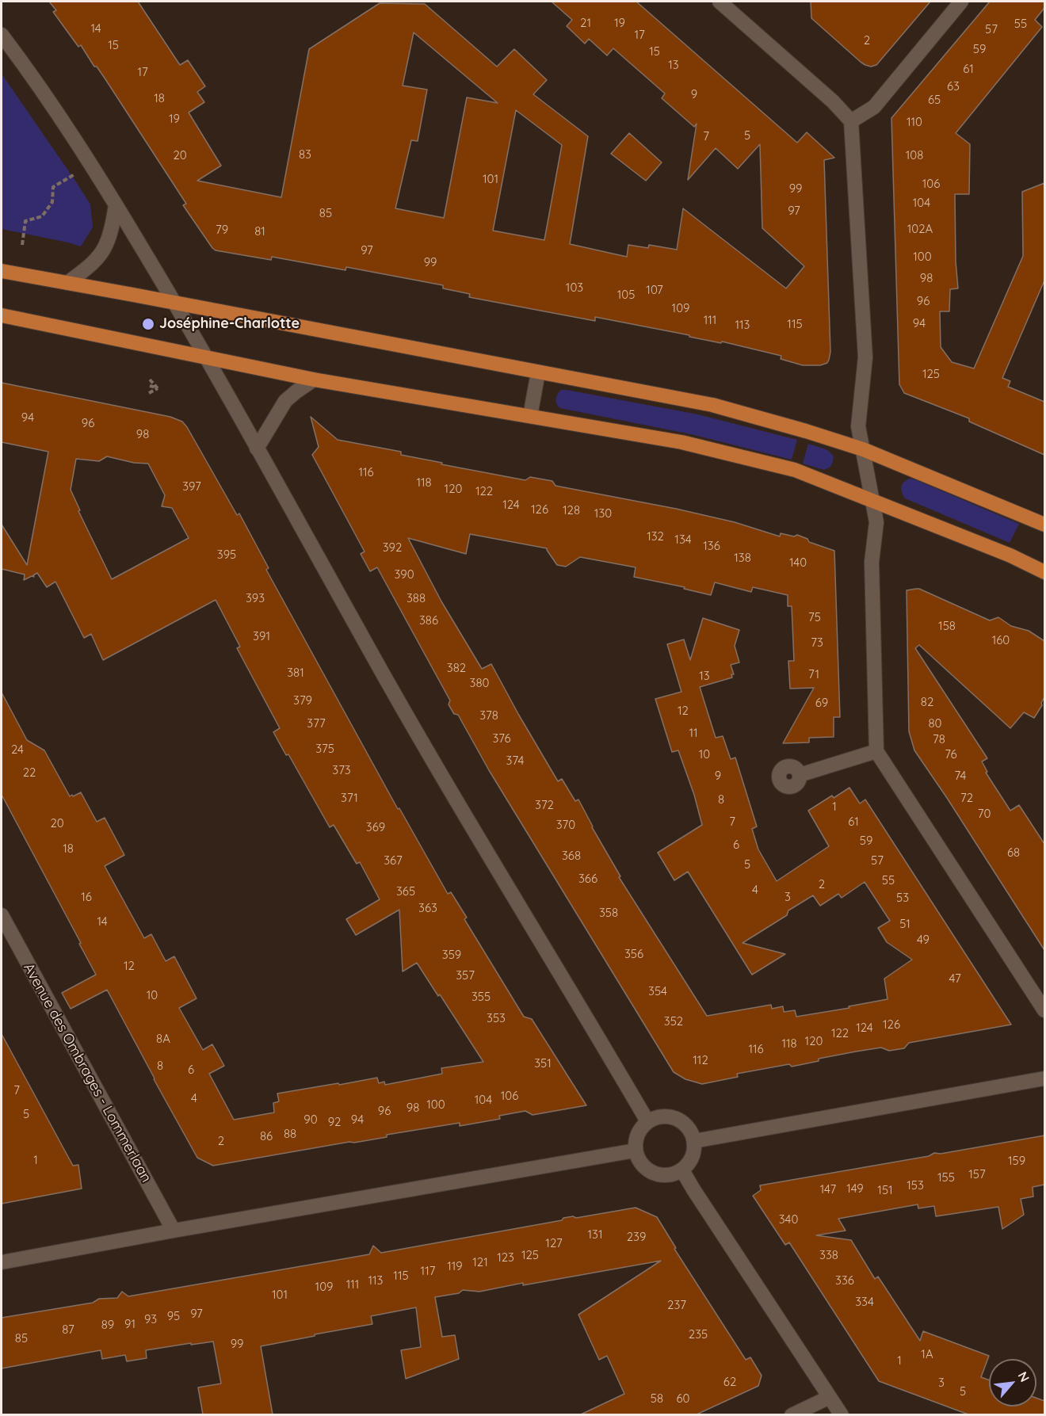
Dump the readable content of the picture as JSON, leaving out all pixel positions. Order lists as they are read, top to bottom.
{
  "streets": {
    "street": ["Avenue des Ombrages - Lommerlaan"]
  },
  "places": ["Joséphine-Charlotte"],
  "house_numbers": [
    "21",
    "19",
    "55",
    "14",
    "57",
    "17",
    "2",
    "15",
    "59",
    "15",
    "13",
    "61",
    "17",
    "63",
    "9",
    "18",
    "65",
    "19",
    "110",
    "5",
    "7",
    "83",
    "20",
    "108",
    "101",
    "106",
    "99",
    "104",
    "97",
    "85",
    "102A",
    "79",
    "81",
    "97",
    "100",
    "99",
    "98",
    "103",
    "107",
    "105",
    "96",
    "109",
    "111",
    "94",
    "115",
    "113",
    "125",
    "94",
    "96",
    "98",
    "116",
    "118",
    "397",
    "120",
    "122",
    "124",
    "126",
    "128",
    "130",
    "132",
    "134",
    "136",
    "392",
    "395",
    "138",
    "140",
    "390",
    "393",
    "388",
    "75",
    "386",
    "158",
    "391",
    "160",
    "73",
    "382",
    "381",
    "71",
    "13",
    "380",
    "379",
    "82",
    "69",
    "12",
    "378",
    "377",
    "80",
    "11",
    "376",
    "78",
    "375",
    "24",
    "10",
    "76",
    "374",
    "373",
    "22",
    "9",
    "74",
    "371",
    "72",
    "8",
    "372",
    "1",
    "70",
    "7",
    "61",
    "20",
    "370",
    "369",
    "59",
    "6",
    "18",
    "68",
    "368",
    "367",
    "57",
    "5",
    "366",
    "55",
    "2",
    "4",
    "365",
    "16",
    "3",
    "53",
    "363",
    "358",
    "14",
    "51",
    "49",
    "356",
    "359",
    "12",
    "357",
    "47",
    "354",
    "10",
    "355",
    "353",
    "352",
    "126",
    "124",
    "122",
    "8A",
    "120",
    "118",
    "116",
    "112",
    "351",
    "8",
    "6",
    "7",
    "106",
    "4",
    "104",
    "100",
    "98",
    "96",
    "5",
    "90",
    "94",
    "92",
    "88",
    "86",
    "2",
    "1",
    "159",
    "157",
    "155",
    "153",
    "149",
    "147",
    "151",
    "340",
    "131",
    "239",
    "127",
    "125",
    "338",
    "123",
    "121",
    "119",
    "117",
    "115",
    "113",
    "336",
    "111",
    "109",
    "101",
    "334",
    "237",
    "97",
    "95",
    "93",
    "91",
    "89",
    "87",
    "235",
    "85",
    "99",
    "1A",
    "1",
    "62",
    "3",
    "5",
    "58",
    "60"
  ],
  "north": "top right"
}
